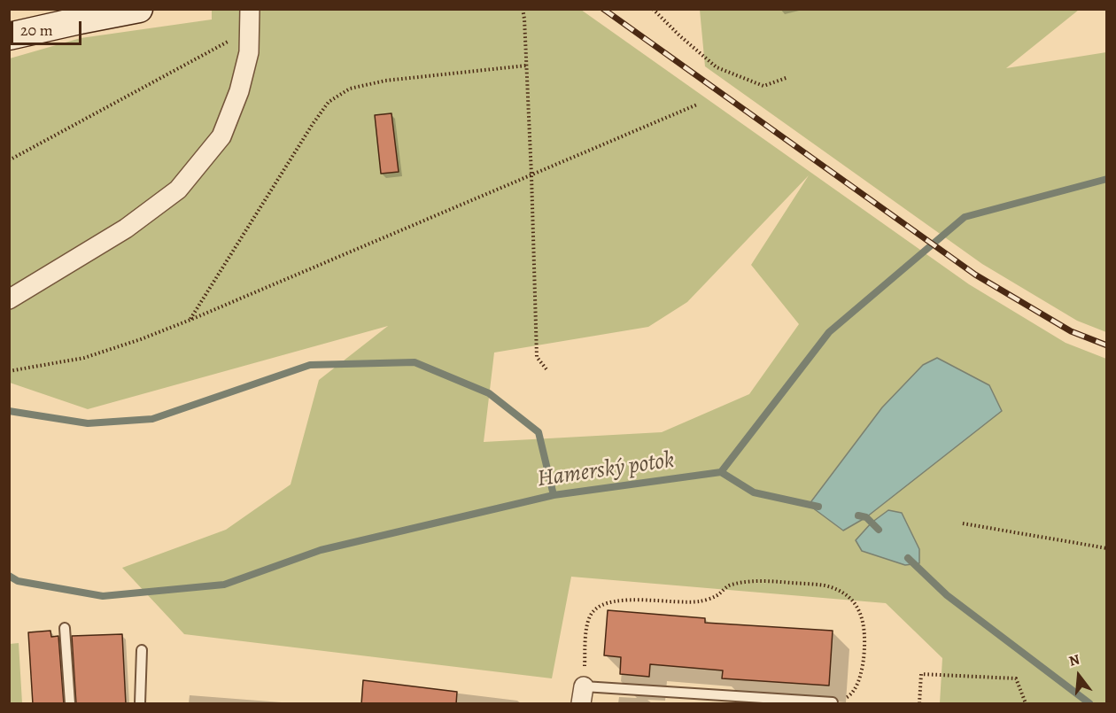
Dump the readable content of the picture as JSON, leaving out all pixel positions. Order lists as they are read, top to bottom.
{
  "water": ["Hamerský potok"],
  "scale_bar": "20 m",
  "north": "top"
}
